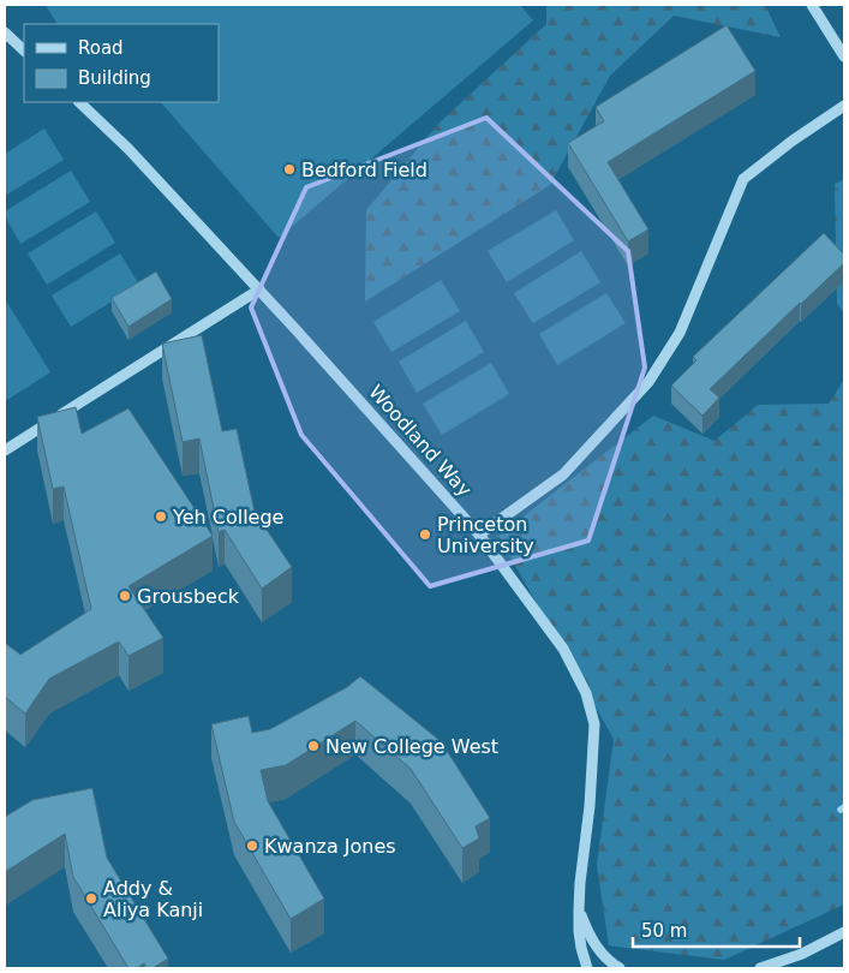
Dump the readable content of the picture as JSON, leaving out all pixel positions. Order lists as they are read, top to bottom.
{
  "streets": {
    "street": ["Woodland Way"]
  },
  "places": [
    "Bedford Field",
    "Yeh College",
    "Princeton University",
    "Grousbeck",
    "New College West",
    "Kwanza Jones",
    "Addy & Aliya Kanji"
  ],
  "legend": ["Road", "Building"],
  "scale_bar": "50 m"
}
